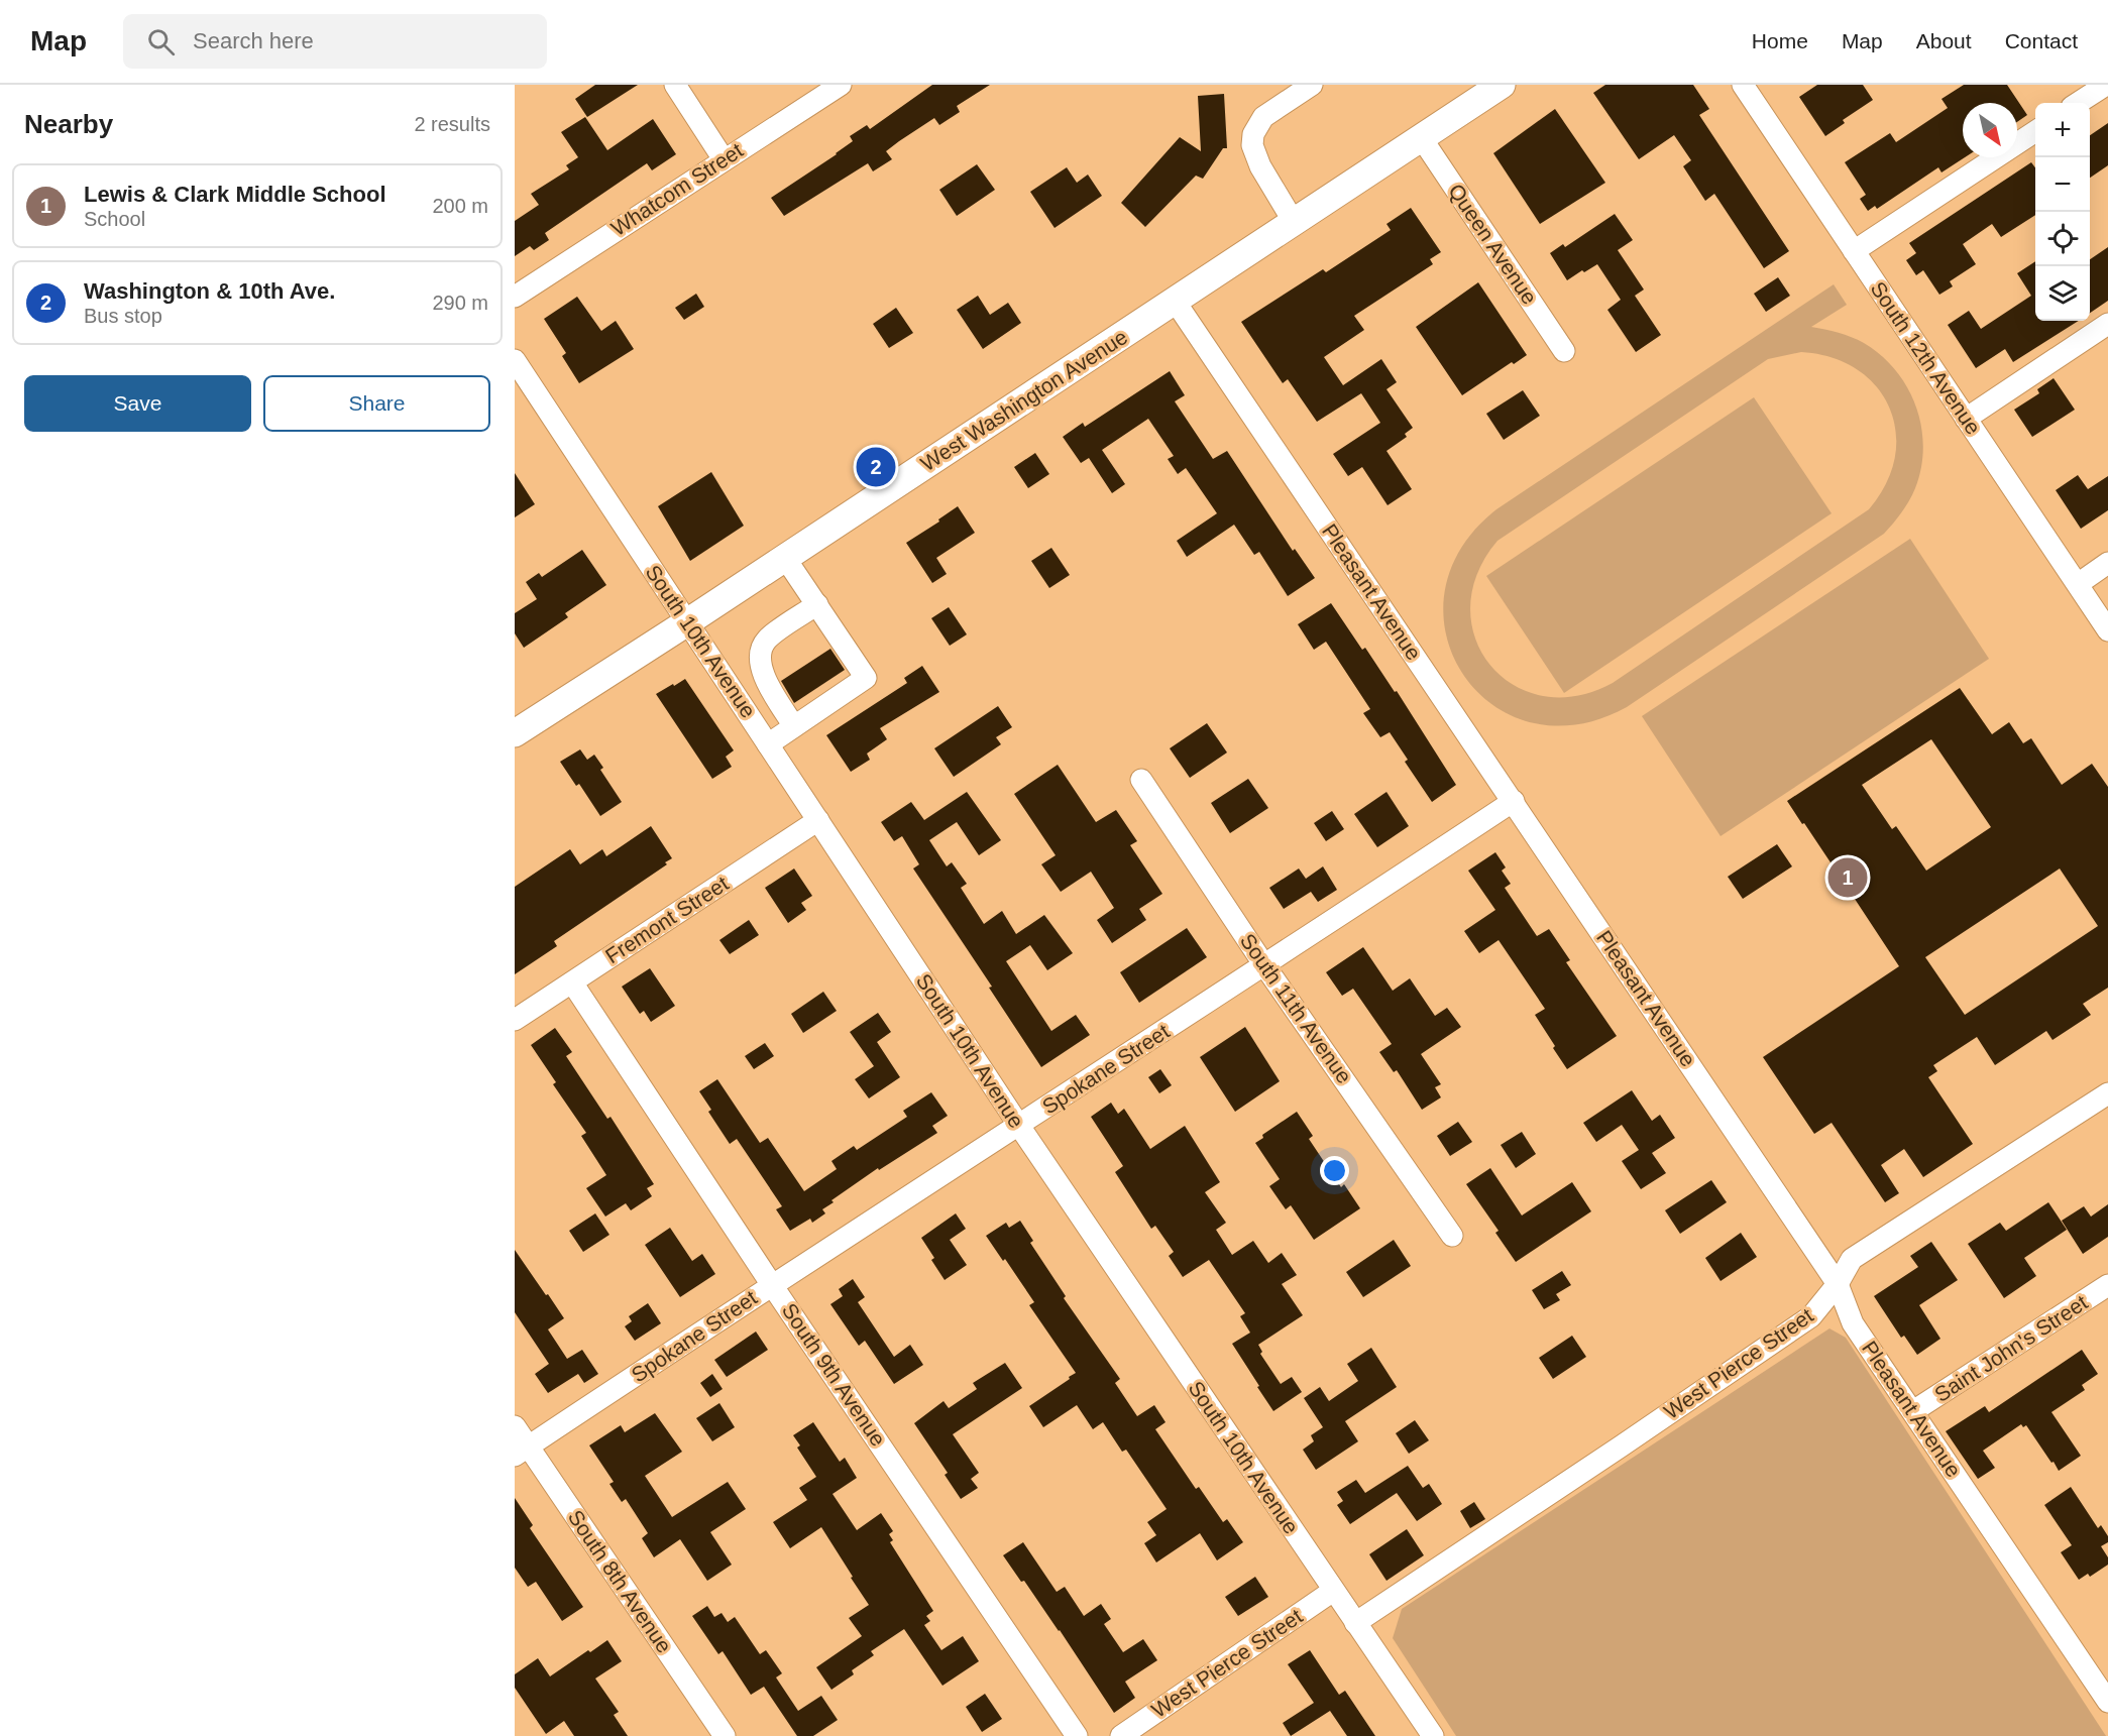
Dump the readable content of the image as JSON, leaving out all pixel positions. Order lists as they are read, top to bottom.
{
  "streets": {
    "main road": ["West Washington Avenue"],
    "street": [
      "Whatcom Street",
      "Queen Avenue",
      "South 12th Avenue",
      "Pleasant Avenue",
      "South 10th Avenue",
      "Fremont Street",
      "South 11th Avenue",
      "Spokane Street",
      "Saint John's Street",
      "West Pierce Street",
      "South 9th Avenue",
      "South 8th Avenue"
    ]
  },
  "crossings": [
    ["Queen Avenue", "West Washington Avenue"],
    ["West Washington Avenue", "Pleasant Avenue"],
    ["West Washington Avenue", "South 10th Avenue"],
    ["Pleasant Avenue", "Spokane Street"],
    ["Pleasant Avenue", "Saint John's Street"],
    ["Pleasant Avenue", "West Pierce Street"],
    ["South 10th Avenue", "Fremont Street"],
    ["South 10th Avenue", "Spokane Street"],
    ["South 10th Avenue", "West Pierce Street"],
    ["Fremont Street", "South 9th Avenue"],
    ["South 11th Avenue", "Spokane Street"],
    ["Spokane Street", "South 9th Avenue"],
    ["Spokane Street", "South 8th Avenue"]
  ],
  "north": "bottom right",
  "page": {
    "header": "Map",
    "search": "Search here",
    "nav": [
      "Home",
      "Map",
      "About",
      "Contact"
    ],
    "heading": ["Nearby", "2 results"],
    "map_buttons": ["+", "−"],
    "list": [
      {
        "mark": "1",
        "name": "Lewis & Clark Middle School",
        "note": "School",
        "value": "200 m"
      },
      {
        "mark": "2",
        "name": "Washington & 10th Ave.",
        "note": "Bus stop",
        "value": "290 m"
      }
    ],
    "buttons": ["Save", "Share"],
    "pins": ["2", "1"]
  }
}
